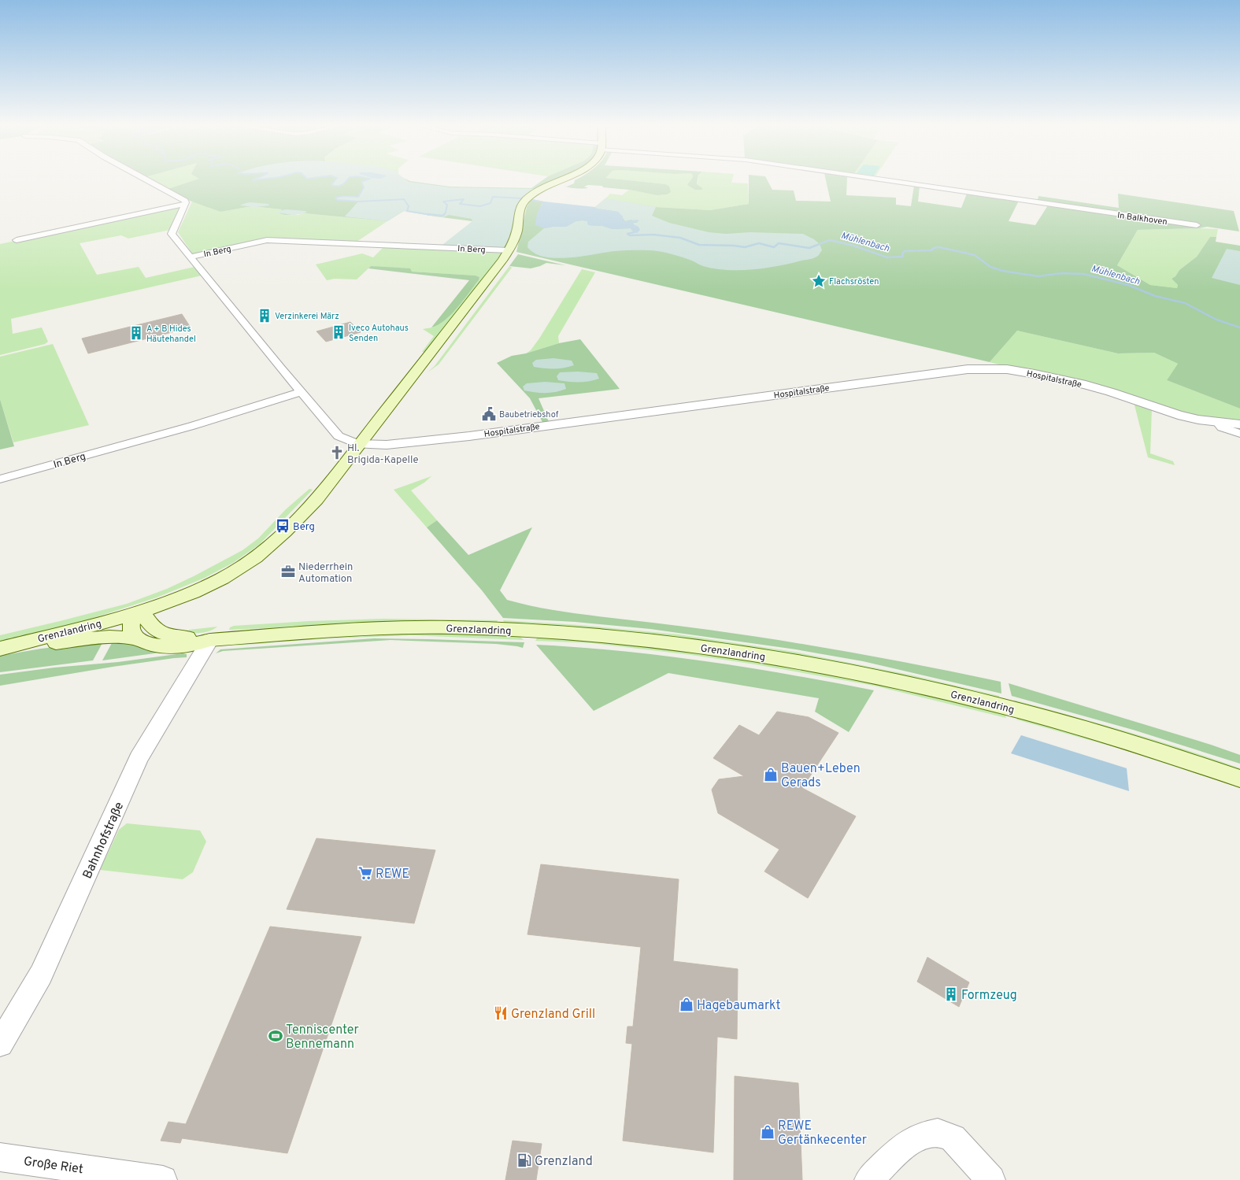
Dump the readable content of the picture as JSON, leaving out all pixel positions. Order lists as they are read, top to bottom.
{
  "streets": {
    "main road": ["Grenzlandring"],
    "street": [
      "In Balkhoven",
      "In Berg",
      "Hospitalstraße",
      "Bahnhofstraße",
      "Große Riet"
    ]
  },
  "crossings": [
    ["In Berg", "Hospitalstraße"],
    ["Grenzlandring", "Bahnhofstraße"]
  ],
  "water": ["Mühlenbach"],
  "places": {
    "place": ["Flachsrösten"],
    "building": [
      "Verzinkerei März",
      "Iveco Autohaus Senden",
      "A + B Hides Häutehandel",
      "Formzeug"
    ],
    "public building": ["Baubetriebshof"],
    "church": ["Hl. Brigida-Kapelle"],
    "bus stop": ["Berg"],
    "office": ["Niederrhein Automation"],
    "shop": ["Bauen+Leben Gerads", "Hagebaumarkt", "REWE Gertänkecenter"],
    "supermarket": ["REWE"],
    "restaurant": ["Grenzland Grill"],
    "sports": ["Tenniscenter Bennemann"],
    "fuel station": ["Grenzland"]
  }
}
